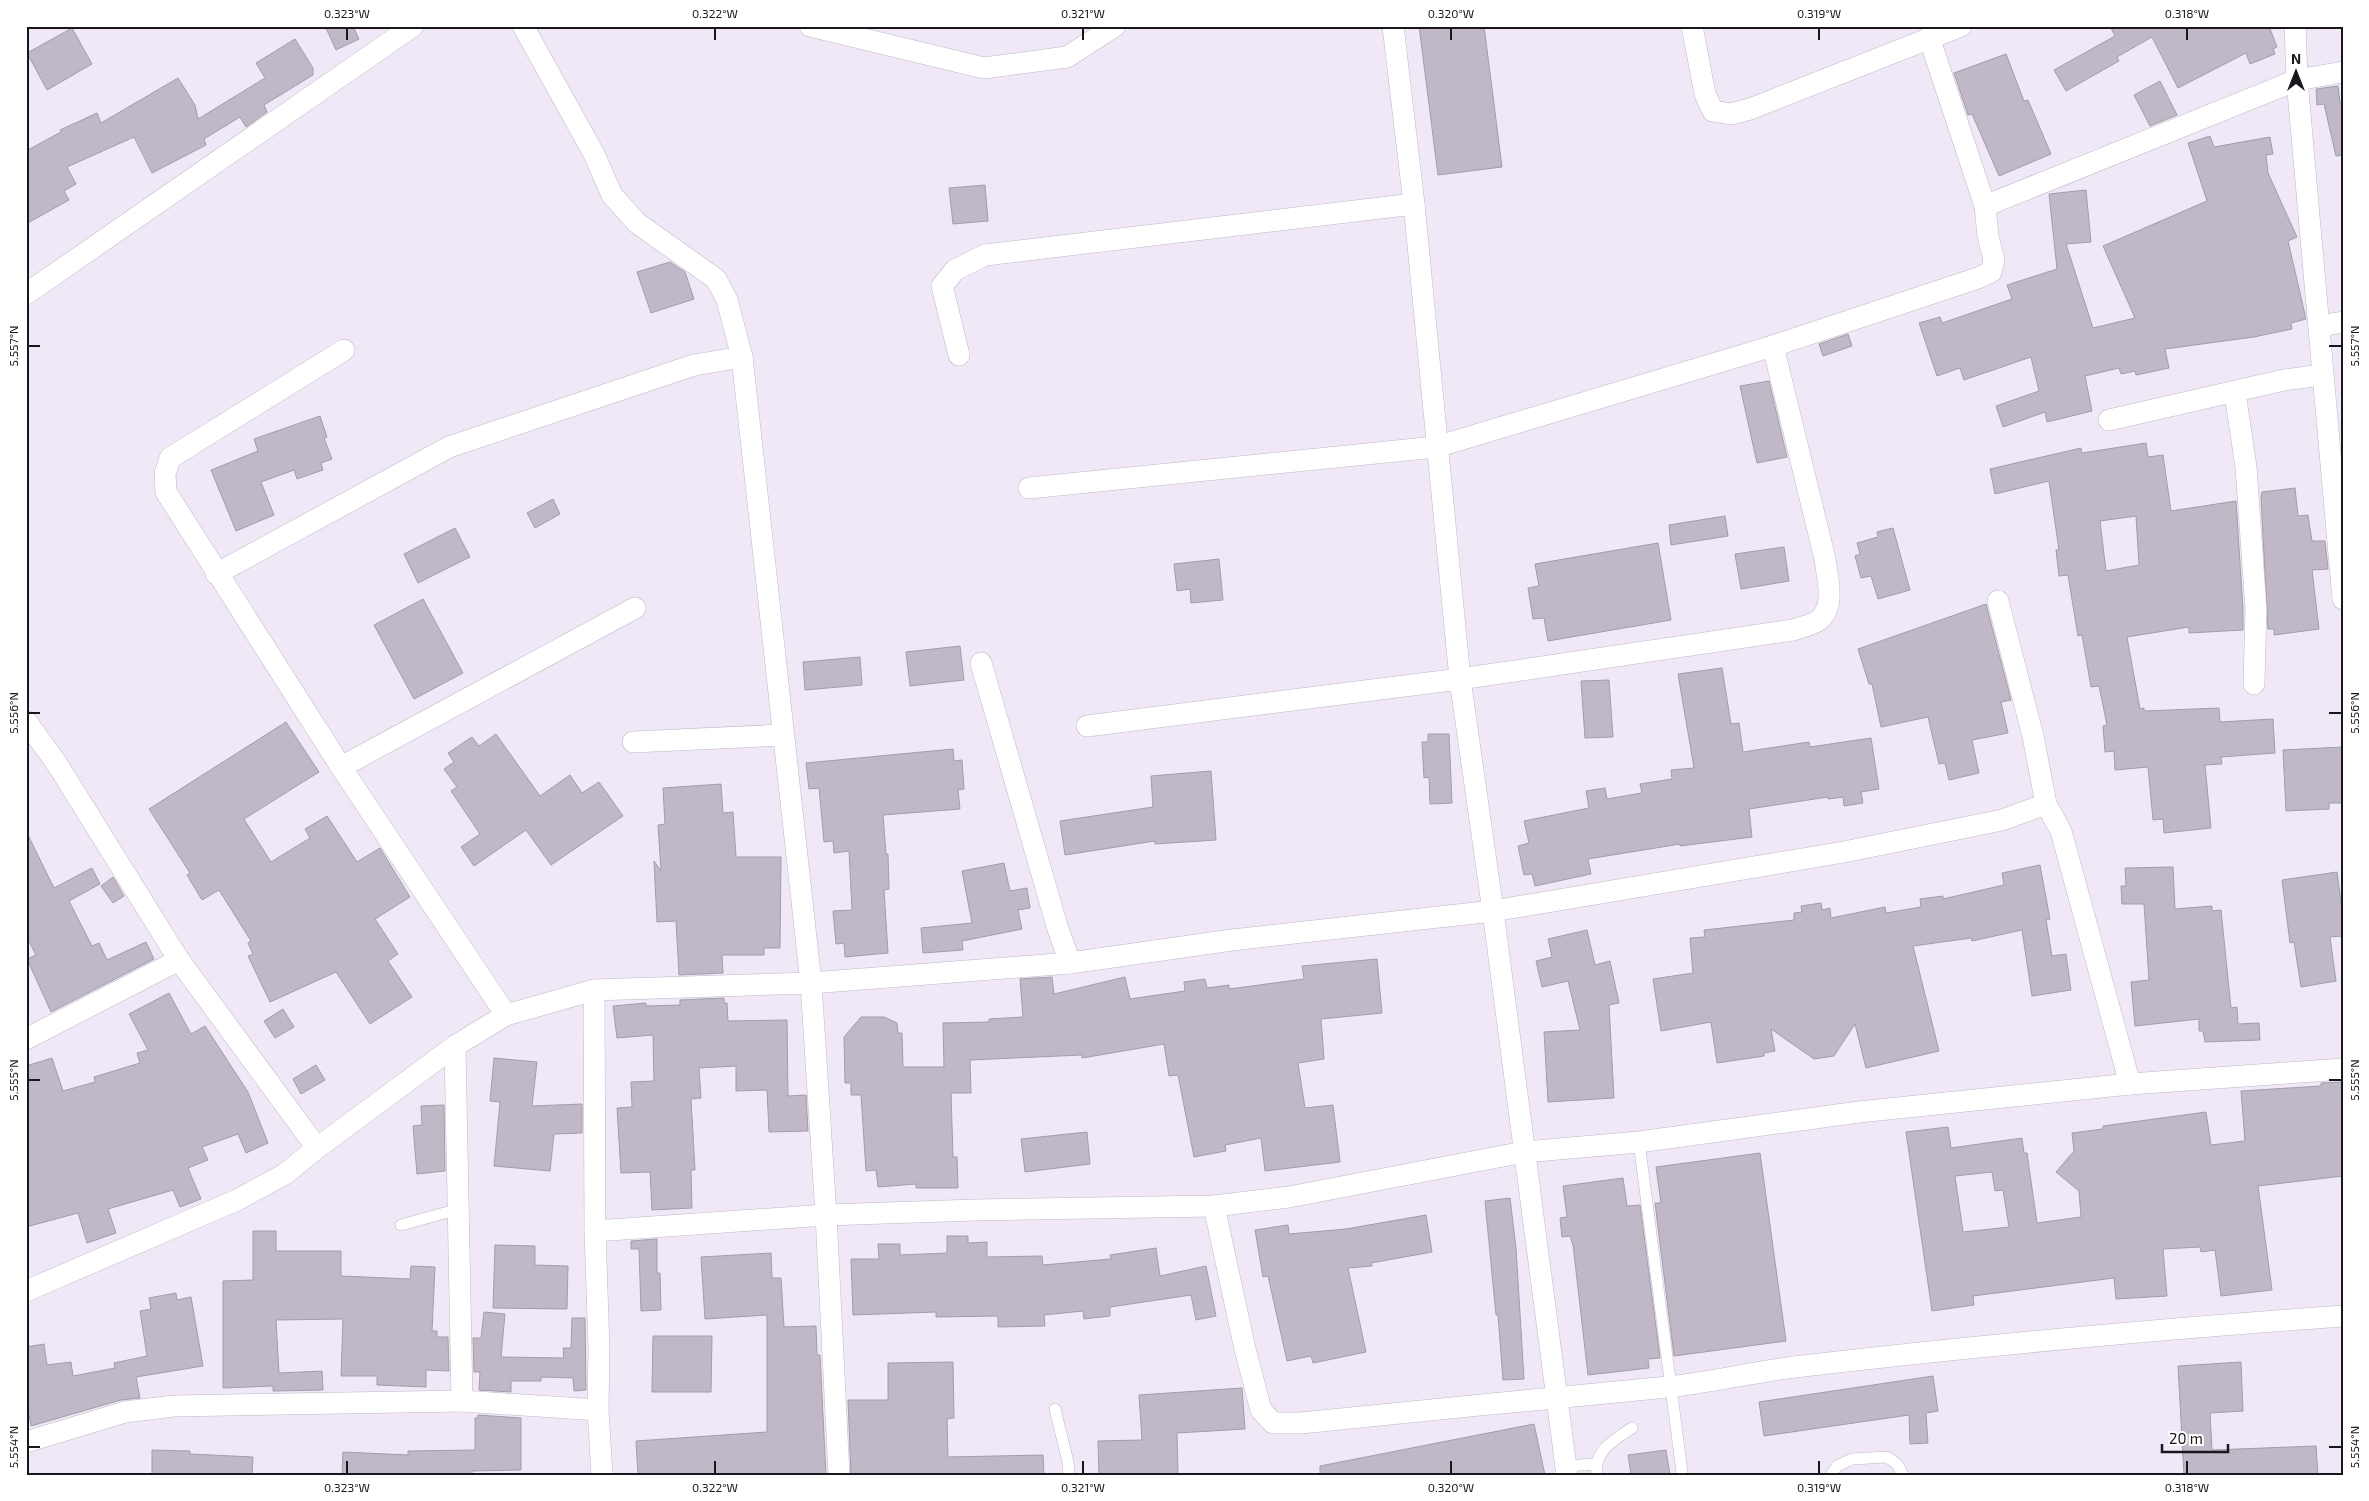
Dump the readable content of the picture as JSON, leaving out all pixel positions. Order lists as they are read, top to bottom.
{
  "scale_bar": "20 m",
  "north": "top",
  "coordinates": [
    "0.323°W",
    "0.322°W",
    "0.321°W",
    "0.320°W",
    "0.319°W",
    "0.318°W",
    "5.557°N",
    "5.556°N",
    "5.555°N",
    "5.554°N"
  ]
}
